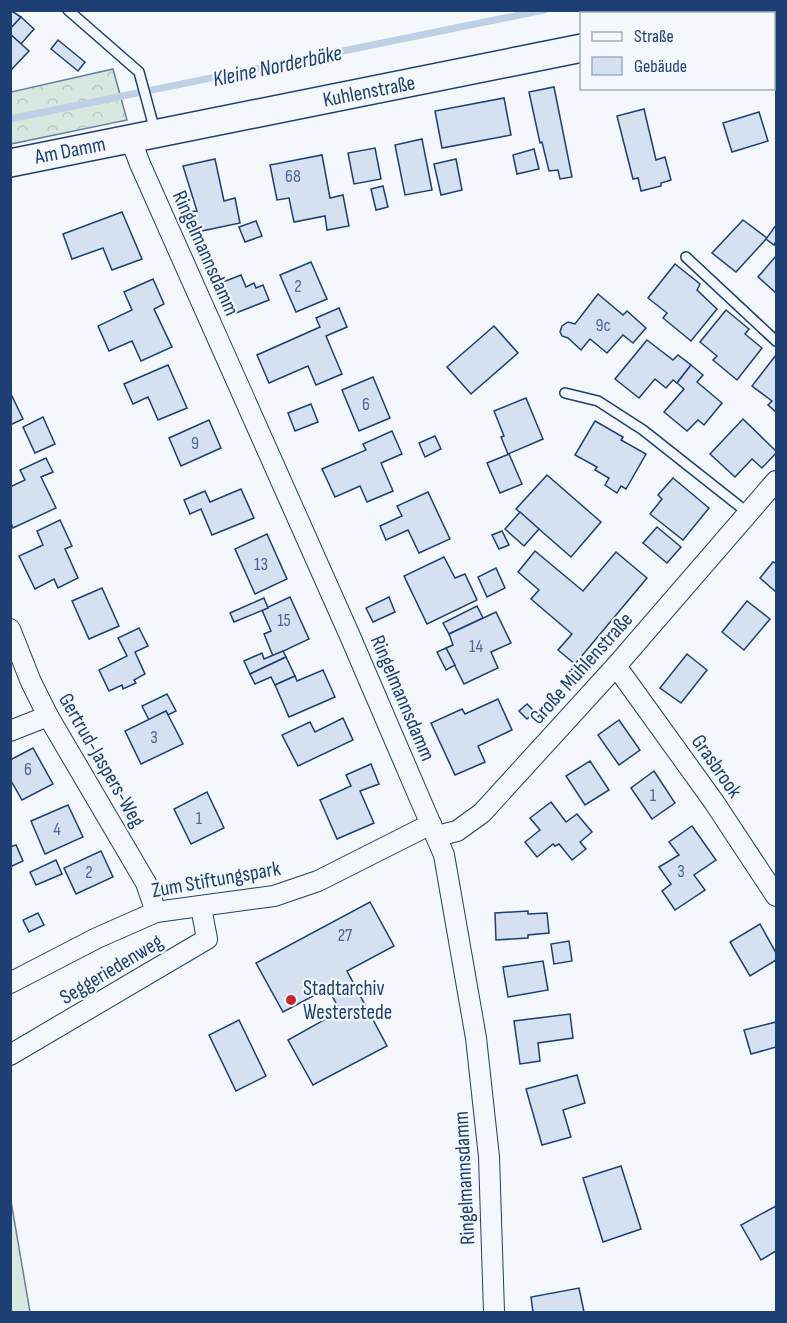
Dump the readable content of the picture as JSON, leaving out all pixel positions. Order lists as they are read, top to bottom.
{
  "streets": {
    "main road": ["Kuhlenstraße", "Am Damm"],
    "street": [
      "Ringelmannsdamm",
      "Große Mühlenstraße",
      "Gertrud-Jaspers-Weg",
      "Grasbrook",
      "Zum Stiftungspark",
      "Seggeriedenweg"
    ]
  },
  "crossings": [
    ["Kuhlenstraße", "Am Damm"],
    ["Kuhlenstraße", "Ringelmannsdamm"],
    ["Am Damm", "Ringelmannsdamm"],
    ["Ringelmannsdamm", "Große Mühlenstraße"],
    ["Ringelmannsdamm", "Zum Stiftungspark"],
    ["Große Mühlenstraße", "Grasbrook"],
    ["Große Mühlenstraße", "Zum Stiftungspark"],
    ["Gertrud-Jaspers-Weg", "Zum Stiftungspark"],
    ["Zum Stiftungspark", "Seggeriedenweg"]
  ],
  "water": ["Kleine Norderbäke"],
  "places": ["Stadtarchiv Westerstede"],
  "house_numbers": [
    "68",
    "2",
    "9c",
    "6",
    "9",
    "13",
    "15",
    "14",
    "3",
    "6",
    "1",
    "1",
    "4",
    "3",
    "2",
    "27"
  ],
  "legend": ["Straße", "Gebäude"]
}
